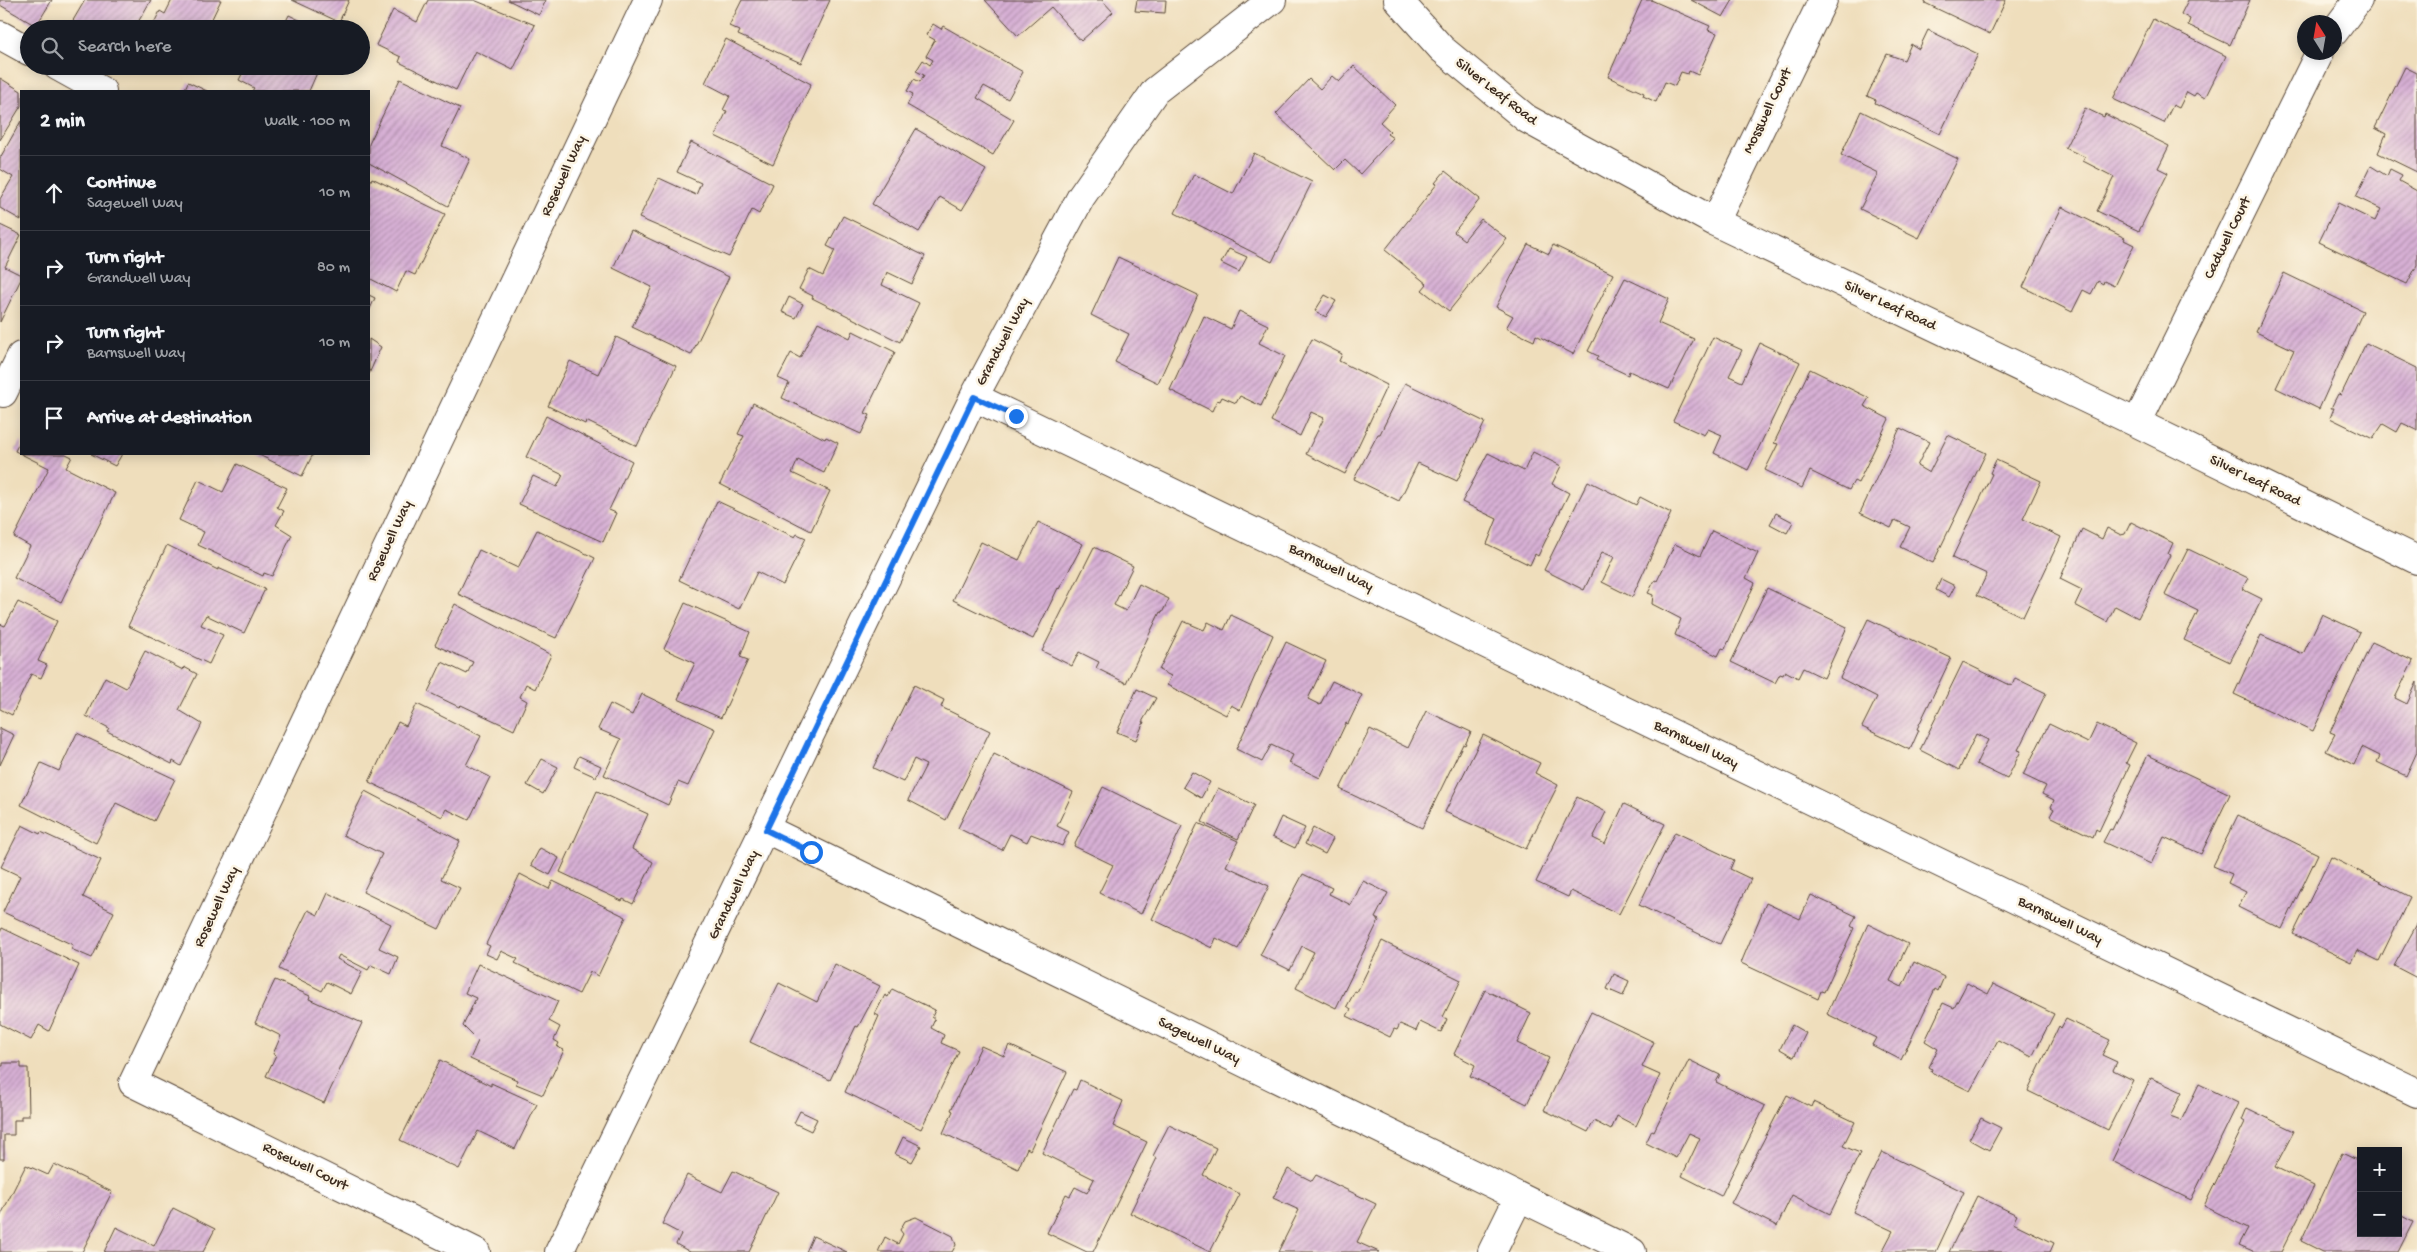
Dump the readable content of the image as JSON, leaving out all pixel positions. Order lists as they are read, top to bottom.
{
  "streets": {
    "street": [
      "Silver Leaf Road",
      "Mosswell Court",
      "Rosewell Way",
      "Cadwell Court",
      "Grandwell Way",
      "Barnswell Way",
      "Sagewell Way",
      "Rosewell Court"
    ]
  },
  "crossings": [
    ["Silver Leaf Road", "Mosswell Court"],
    ["Silver Leaf Road", "Cadwell Court"],
    ["Rosewell Way", "Rosewell Court"],
    ["Grandwell Way", "Barnswell Way"],
    ["Grandwell Way", "Sagewell Way"]
  ],
  "north": "top",
  "page": {
    "search": "Search here",
    "heading": ["2 min", "Walk · 100 m"],
    "list": [
      ["Continue", "Sagewell Way", "10 m"],
      ["Turn right", "Grandwell Way", "80 m"],
      ["Turn right", "Barnswell Way", "10 m"],
      "Arrive at destination"
    ],
    "map_buttons": ["+", "−"]
  }
}
